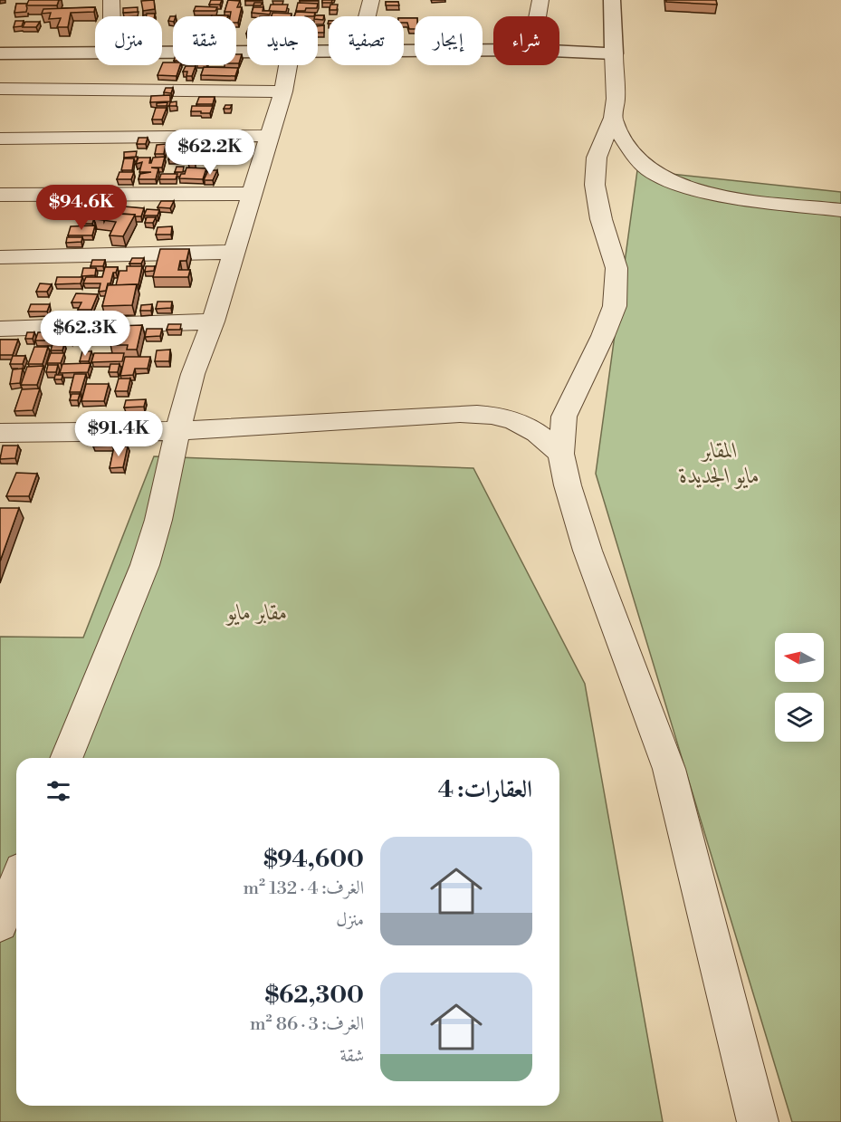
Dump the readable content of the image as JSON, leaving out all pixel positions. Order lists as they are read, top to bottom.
{
  "parks": ["المقابر مايو الجديدة", "مقابر مايو"],
  "north": "left",
  "page": {
    "chip": [
      "شراء",
      "إيجار",
      "تصفية",
      "جديد",
      "شقة",
      "منزل"
    ],
    "price": [
      "$62.2K",
      "$94.6K",
      "$62.3K",
      "$91.4K"
    ],
    "heading": "العقارات: 4",
    "list": [
      {
        "name": "$94,600",
        "note": "الغرف: 4 · 132 m² · منزل"
      },
      {
        "name": "$62,300",
        "note": "الغرف: 3 · 86 m² · شقة"
      }
    ]
  }
}
